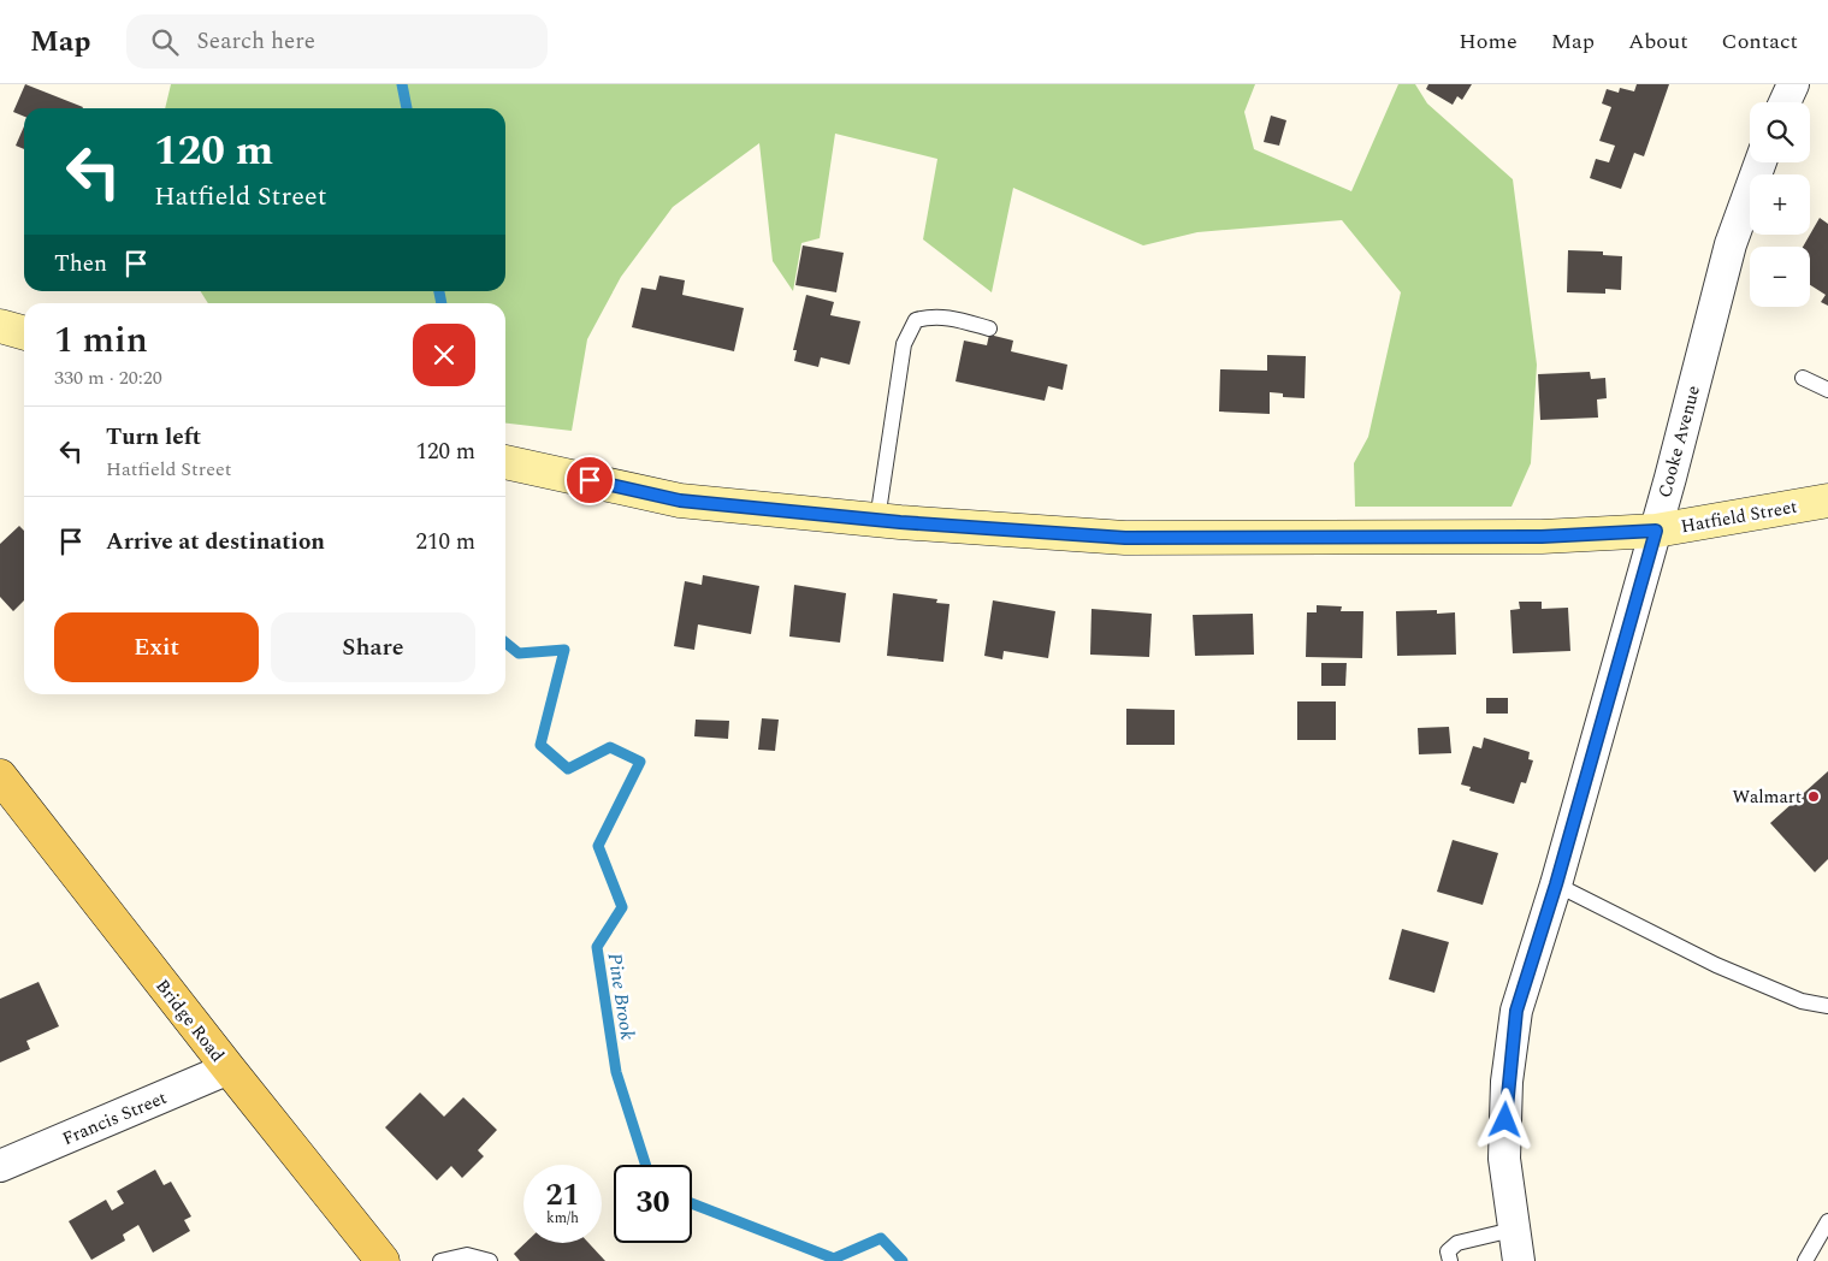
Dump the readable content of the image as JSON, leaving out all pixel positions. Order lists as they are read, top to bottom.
{
  "streets": {
    "main road": ["Bridge Road"],
    "street": ["Cooke Avenue", "Hatfield Street", "Francis Street"]
  },
  "crossings": [
    ["Cooke Avenue", "Hatfield Street"],
    ["Bridge Road", "Francis Street"]
  ],
  "water": ["Pine Brook"],
  "places": ["Walmart"],
  "page": {
    "header": "Map",
    "search": "Search here",
    "nav": [
      "Home",
      "Map",
      "About",
      "Contact"
    ],
    "map_buttons": ["+", "−"],
    "turn": ["120 m", "Hatfield Street"],
    "then": "Then",
    "heading": ["1 min", "330 m · 20:20"],
    "list": [
      {
        "name": "Turn left",
        "note": "Hatfield Street",
        "value": "120 m"
      },
      {
        "name": "Arrive at destination",
        "value": "210 m"
      }
    ],
    "buttons": ["Exit", "Share"],
    "speed": "21 km/h",
    "limit": "30"
  }
}
